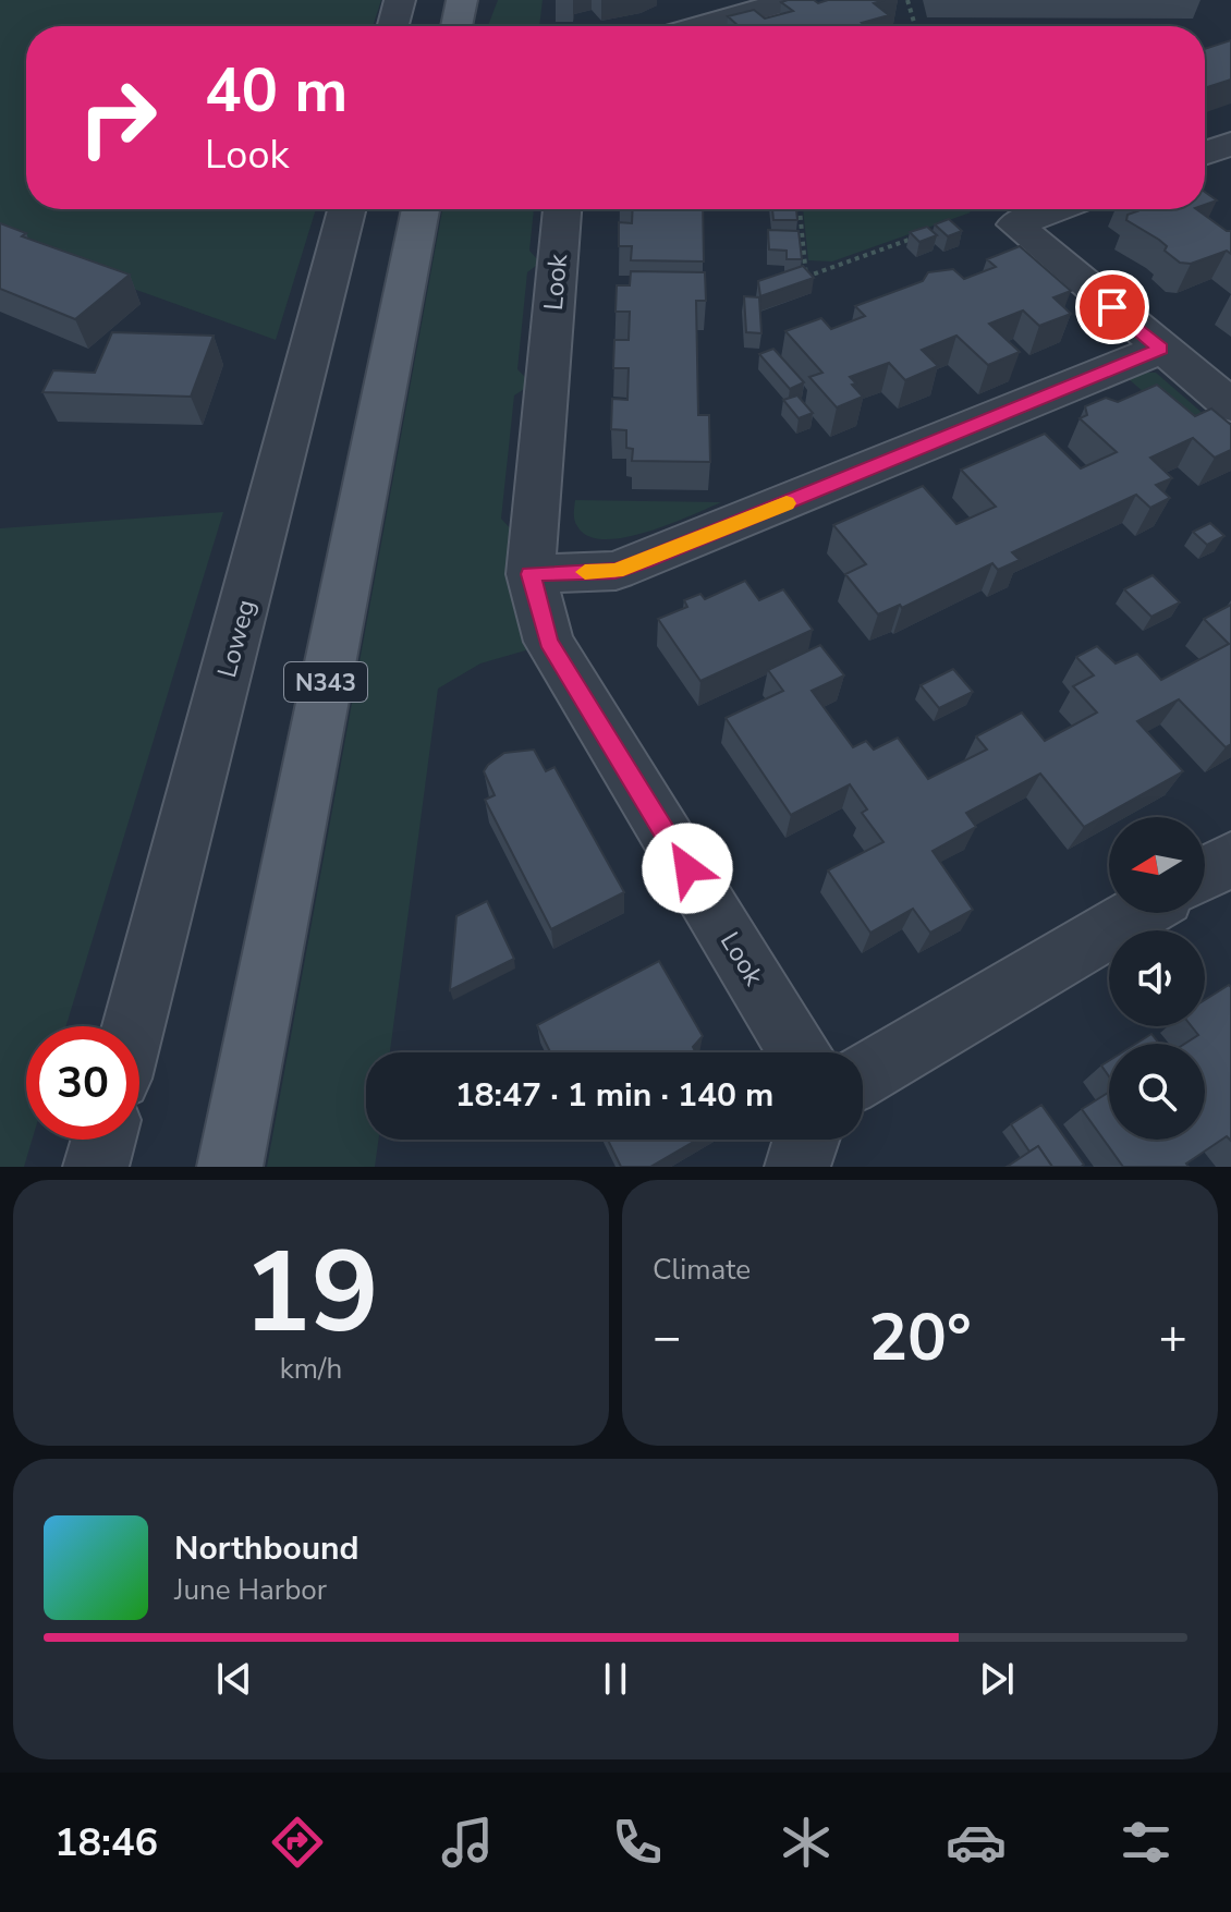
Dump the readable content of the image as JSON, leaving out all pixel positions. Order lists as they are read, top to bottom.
{
  "streets": {
    "main road": ["N343"],
    "street": ["Look", "Loweg"]
  },
  "north": "left",
  "page": {
    "turn": ["40 m", "Look"],
    "limit": "30",
    "trip": "18:47 · 1 min · 140 m",
    "tile": [
      ["19", "km/h"],
      "Climate"
    ],
    "heat": ["−", "20°", "+"],
    "song": ["Northbound", "June Harbor"],
    "tabs": "18:46"
  }
}
